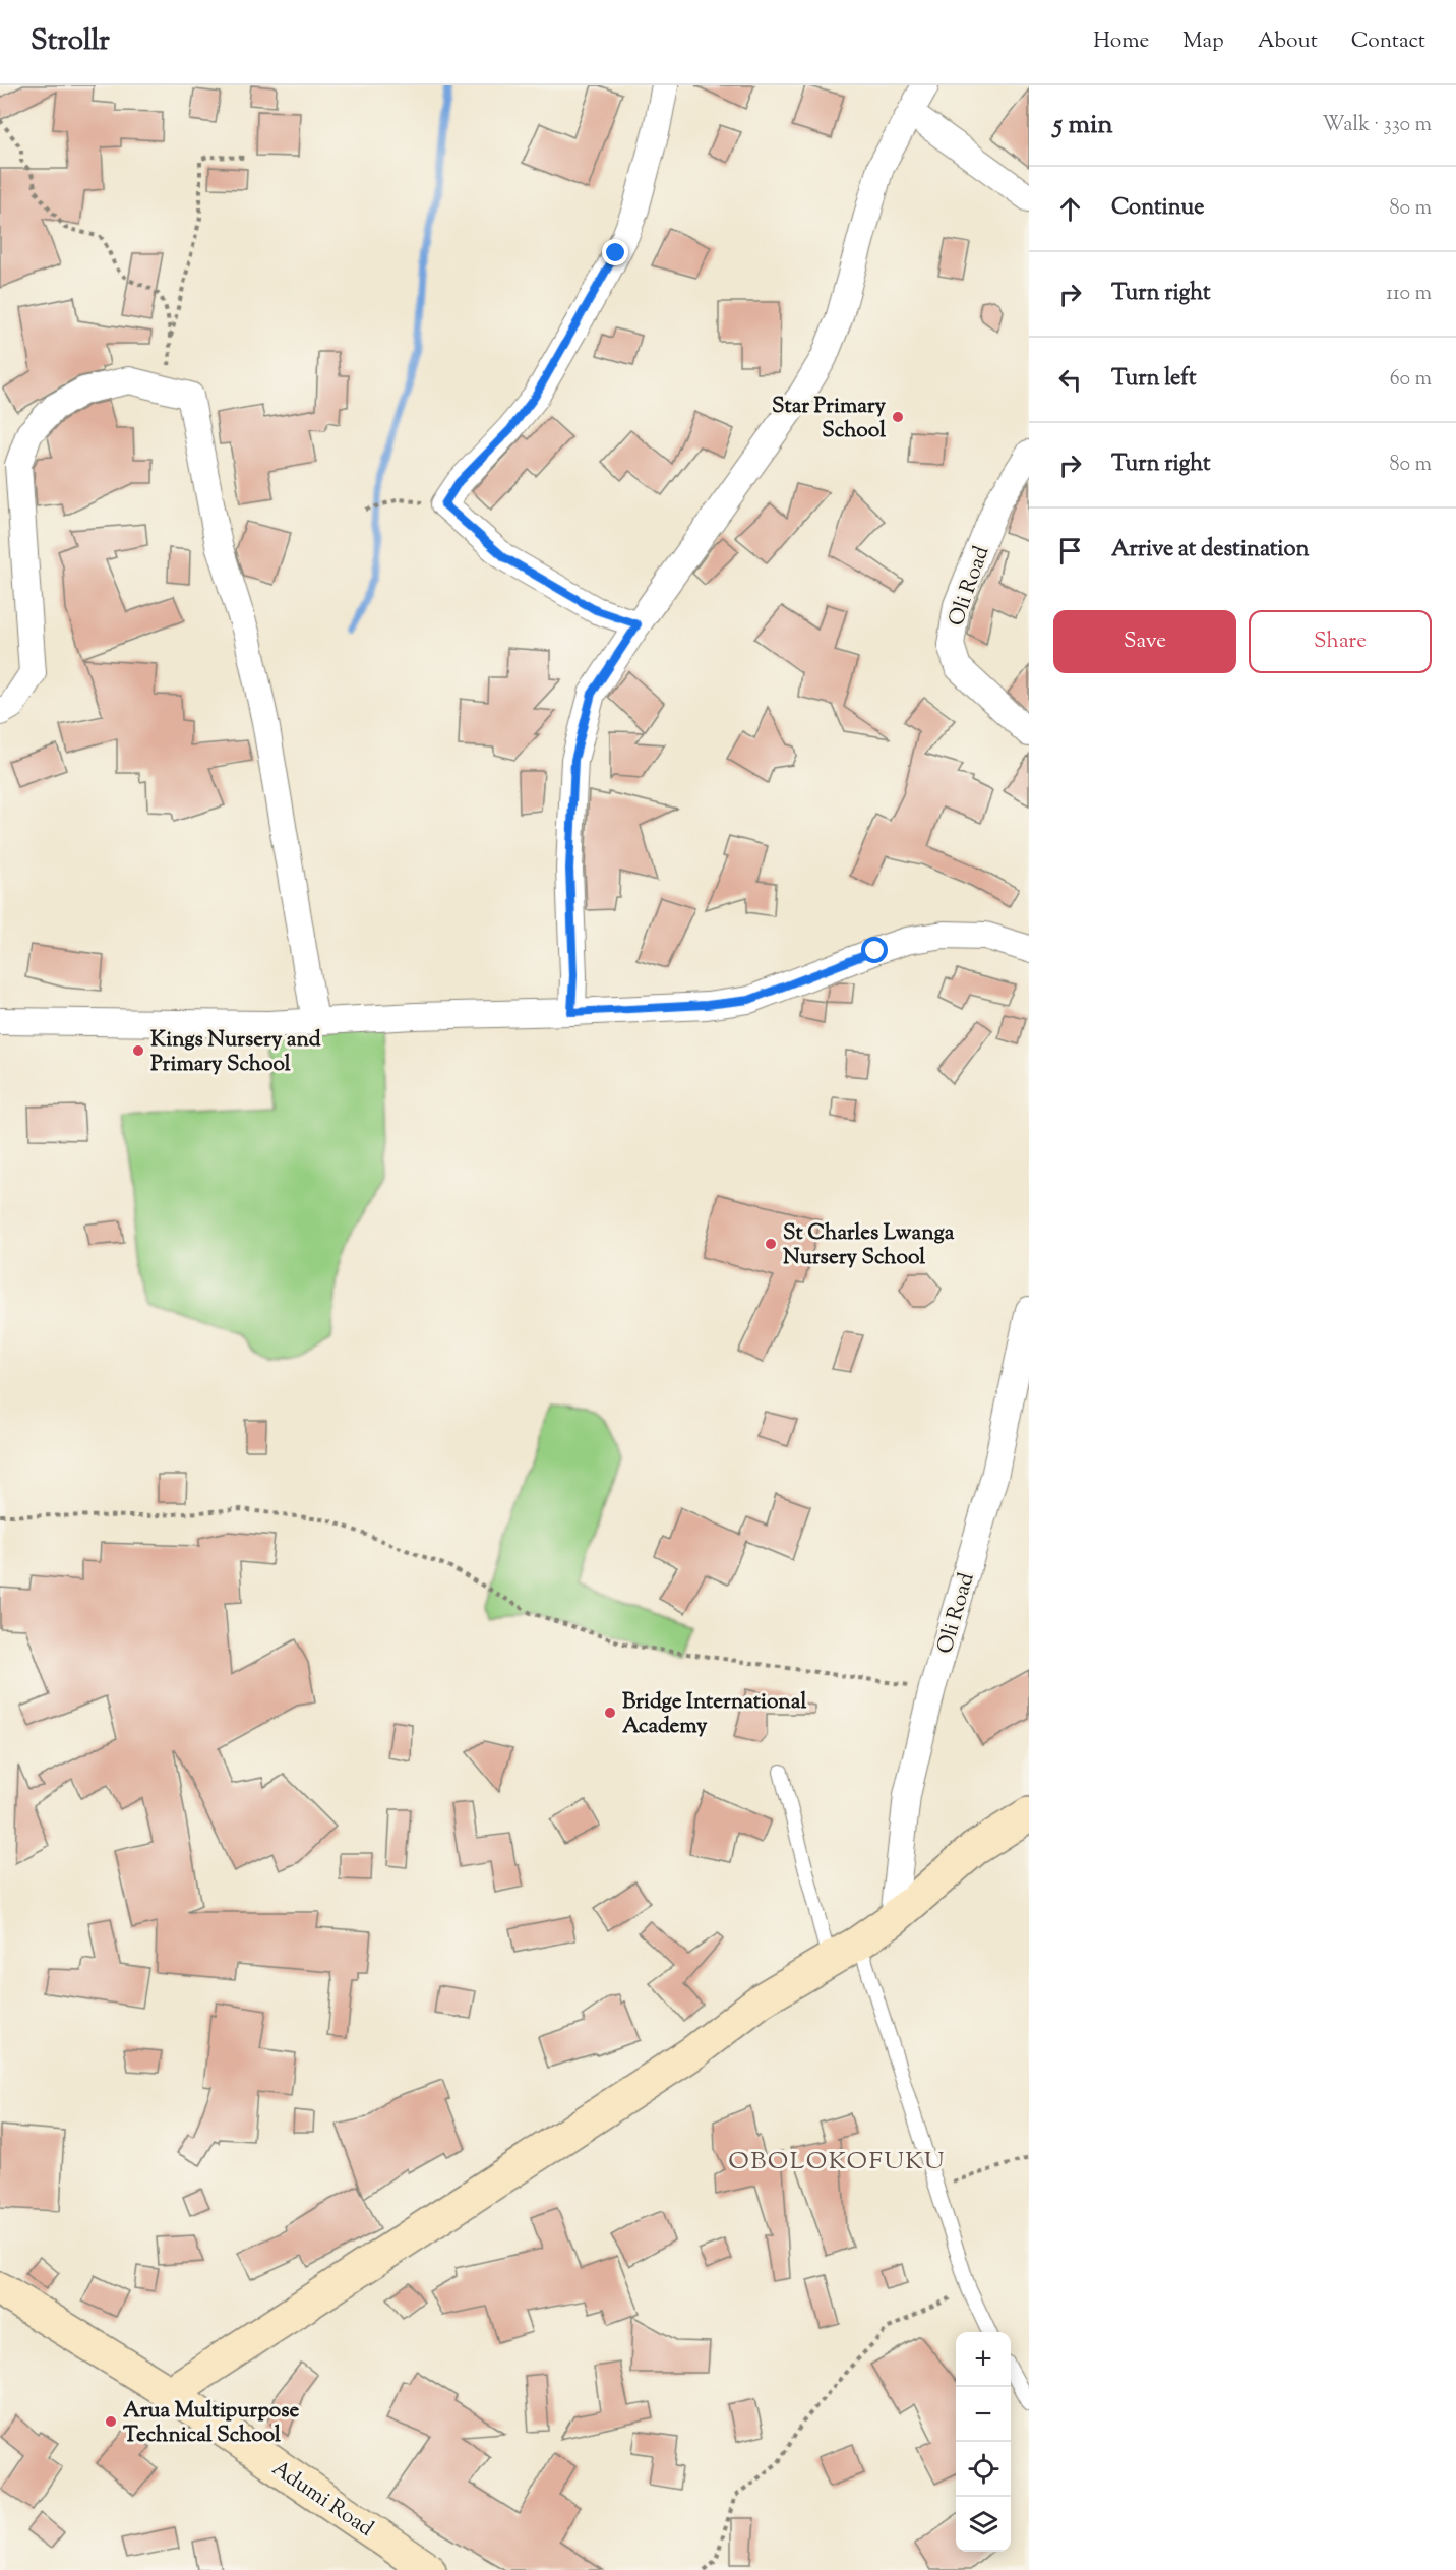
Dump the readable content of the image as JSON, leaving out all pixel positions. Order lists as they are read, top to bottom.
{
  "streets": {
    "street": ["Oli Road", "Adumi Road"]
  },
  "districts": ["OBOLOKOFUKU"],
  "places": [
    "Star Primary School",
    "Kings Nursery and Primary School",
    "St Charles Lwanga Nursery School",
    "Bridge International Academy",
    "Arua Multipurpose Technical School"
  ],
  "page": {
    "header": "Strollr",
    "nav": [
      "Home",
      "Map",
      "About",
      "Contact"
    ],
    "heading": ["5 min", "Walk · 330 m"],
    "list": [
      ["Continue", "80 m"],
      ["Turn right", "110 m"],
      ["Turn left", "60 m"],
      ["Turn right", "80 m"],
      "Arrive at destination"
    ],
    "buttons": ["Save", "Share"],
    "map_buttons": ["+", "−"]
  }
}
